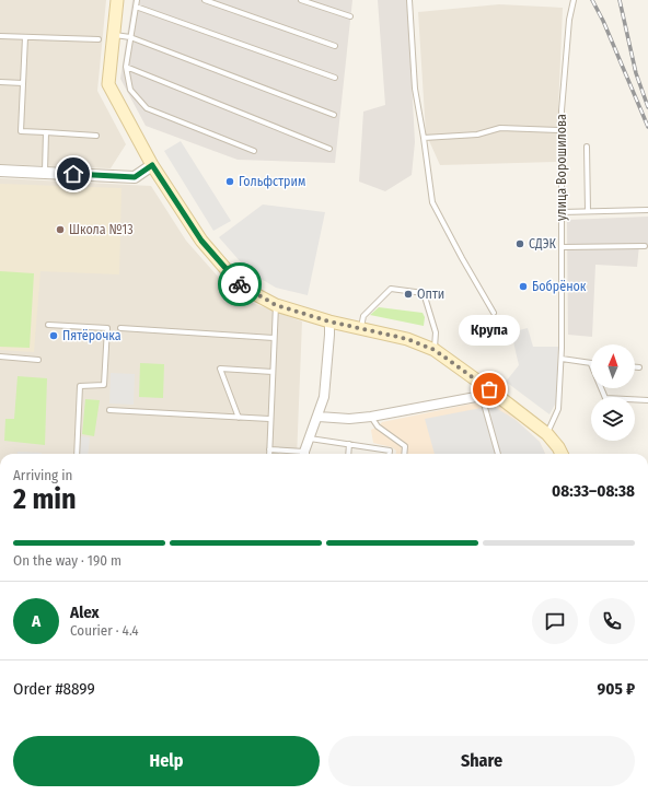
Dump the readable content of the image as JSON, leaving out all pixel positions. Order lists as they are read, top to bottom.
{
  "streets": {
    "lane": ["улица Ворошилова"]
  },
  "places": [
    "Гольфстрим",
    "Школа №13",
    "СДЭК",
    "Бобрёнок",
    "Опти",
    "Пятёрочка",
    "Крупа"
  ],
  "north": "top",
  "page": {
    "bubble": "Крупа",
    "heading": ["2 min", "Arriving in", "08:33–08:38"],
    "panel": [
      "Alex",
      "Courier · 4.4",
      "Order #8899",
      "905 ₽"
    ],
    "bar": "On the way · 190 m",
    "round": "A",
    "buttons": ["Help", "Share"]
  }
}
